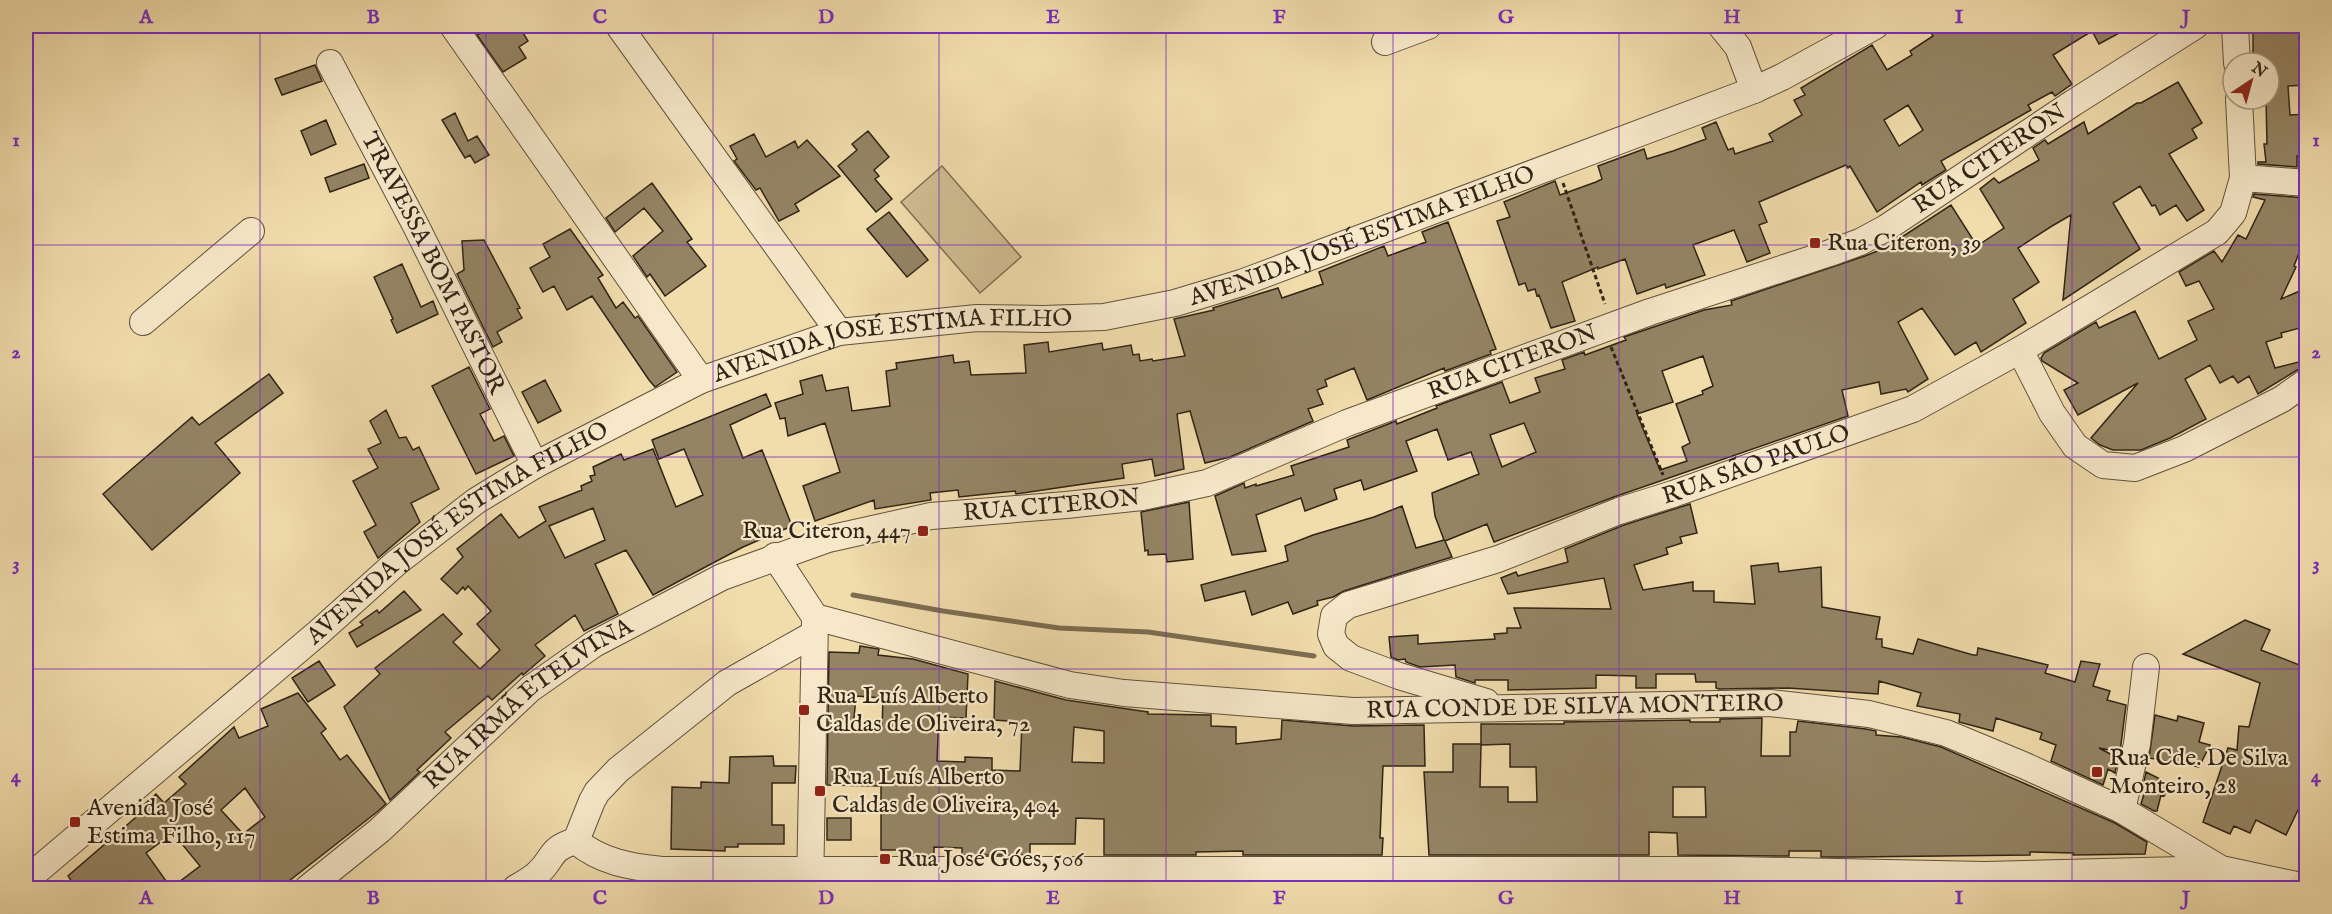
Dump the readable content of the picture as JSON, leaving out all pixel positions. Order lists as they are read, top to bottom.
{
  "streets": {
    "street": [
      "RUA CITERON",
      "AVENIDA JOSÉ ESTIMA FILHO",
      "TRAVESSA BOM PASTOR",
      "RUA SÃO PAULO",
      "RUA IRMÃ ETELVINA",
      "RUA CONDE DE SILVA MONTEIRO"
    ]
  },
  "crossings": [
    ["RUA CITERON", "RUA IRMÃ ETELVINA"],
    ["AVENIDA JOSÉ ESTIMA FILHO", "TRAVESSA BOM PASTOR"],
    ["RUA SÃO PAULO", "RUA CONDE DE SILVA MONTEIRO"]
  ],
  "places": {
    "transit": [
      "Rua Citeron, 39",
      "Rua Citeron, 447",
      "Rua Luís Alberto Caldas de Oliveira, 72",
      "Rua Cde. De Silva Monteiro, 28",
      "Rua Luís Alberto Caldas de Oliveira, 404",
      "Avenida José Estima Filho, 117",
      "Rua José Góes, 506"
    ]
  },
  "north": "top right",
  "grid": {
    "columns": [
      "A",
      "B",
      "C",
      "D",
      "E",
      "F",
      "G",
      "H",
      "I",
      "J"
    ],
    "rows": [
      "1",
      "2",
      "3",
      "4"
    ]
  }
}
